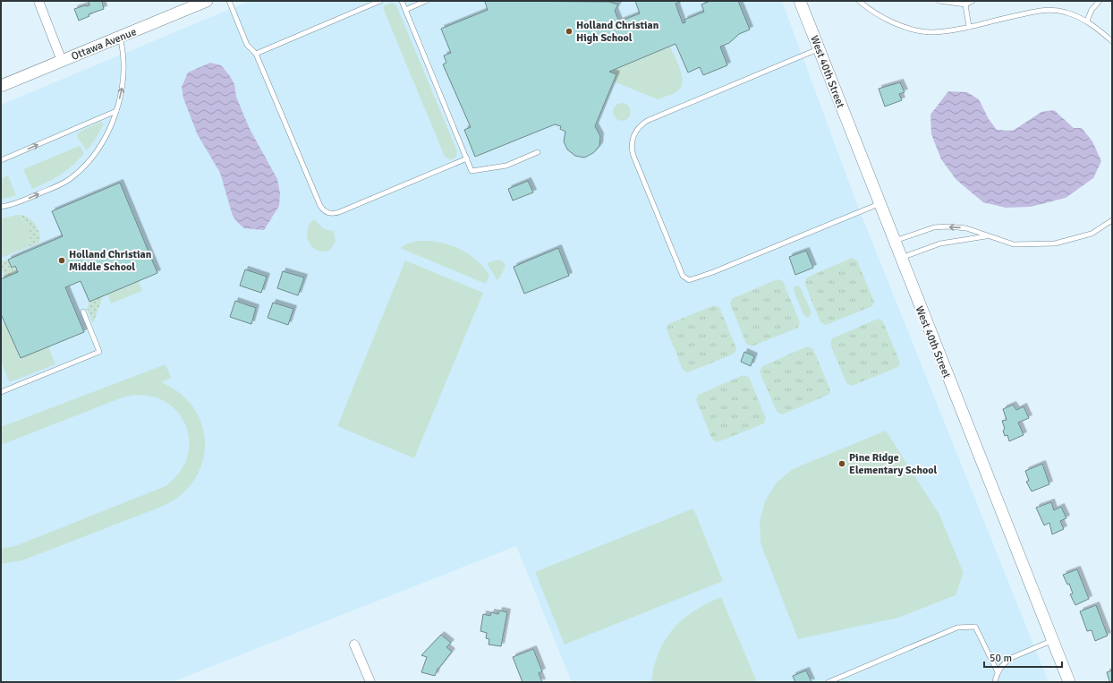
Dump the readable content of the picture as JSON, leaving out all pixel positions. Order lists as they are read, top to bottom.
{
  "streets": {
    "street": ["Ottawa Avenue", "West 40th Street"]
  },
  "places": ["Holland Christian High School", "Holland Christian Middle School", "Pine Ridge Elementary School"],
  "scale_bar": "50 m"
}
